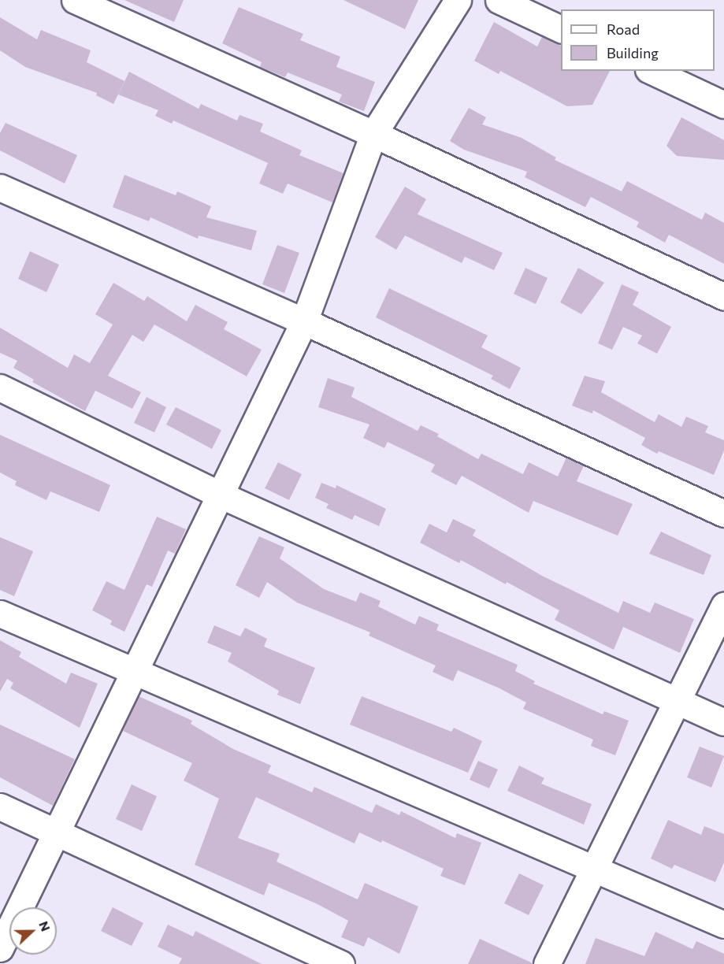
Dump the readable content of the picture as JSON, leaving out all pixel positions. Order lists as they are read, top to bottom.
{
  "legend": ["Road", "Building"],
  "north": "right"
}
